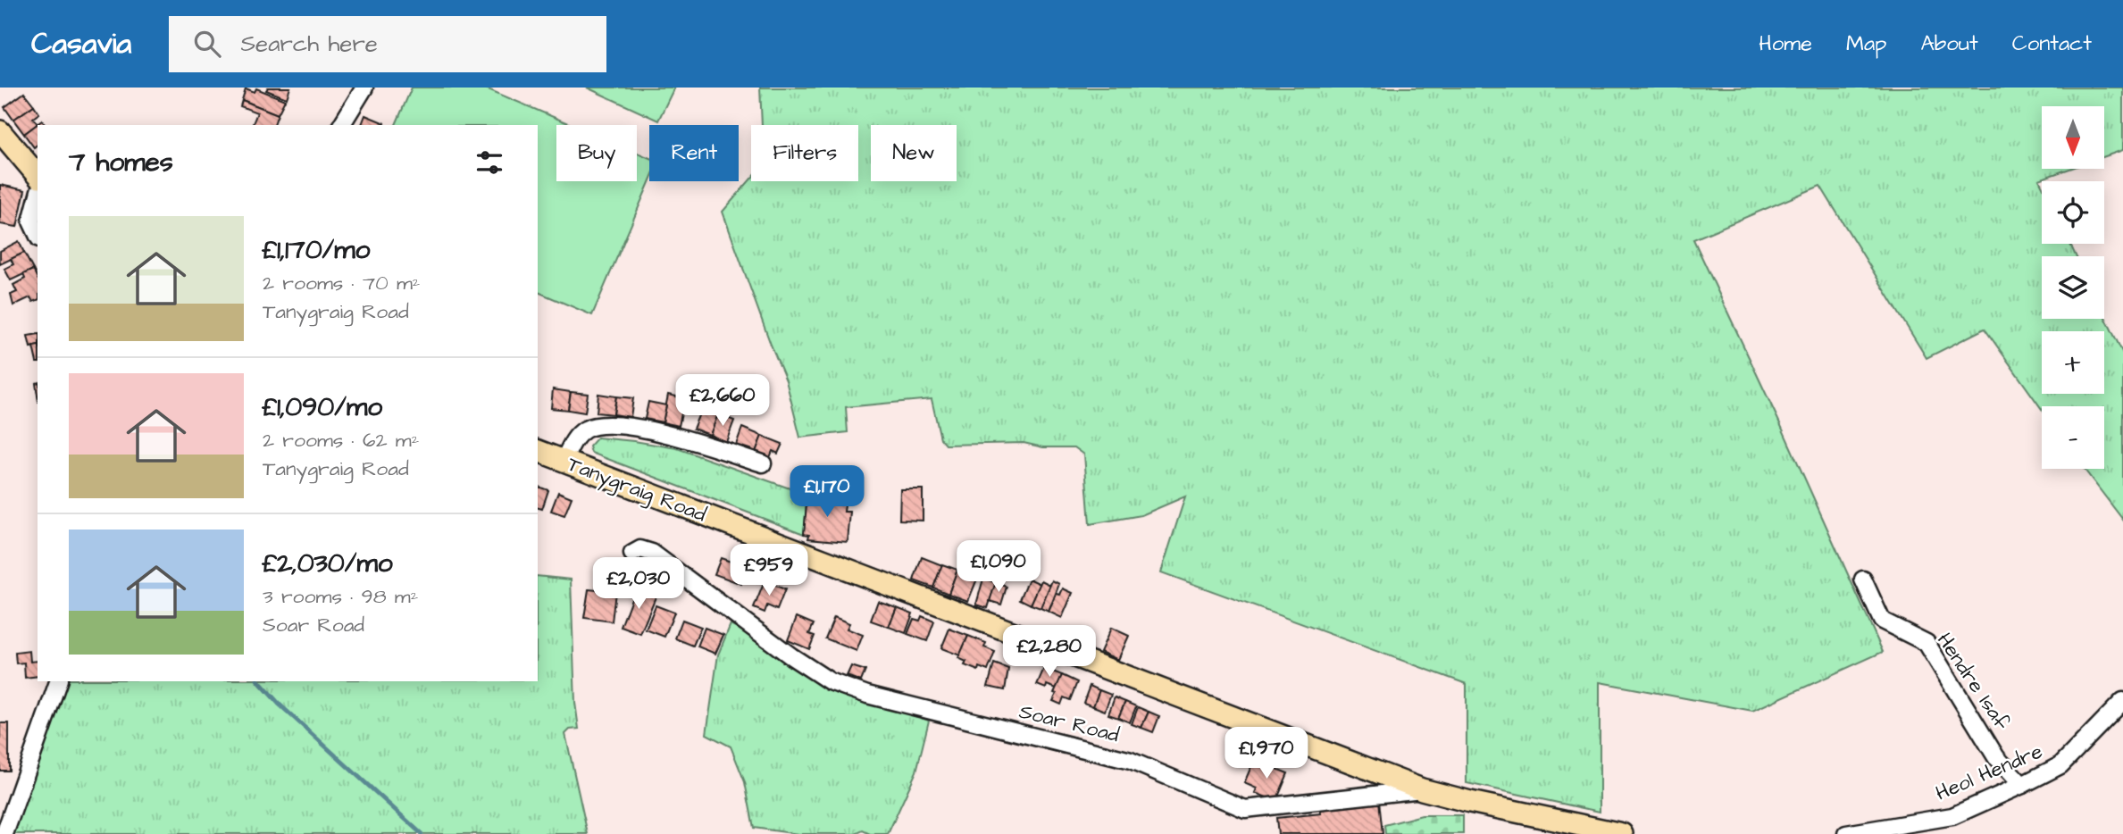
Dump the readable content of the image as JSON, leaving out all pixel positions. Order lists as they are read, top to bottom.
{
  "streets": {
    "main road": ["Tanygraig Road"],
    "street": ["Hendre Isaf", "Soar Road", "Heol Hendre"]
  },
  "crossings": [
    ["Tanygraig Road", "Soar Road"],
    ["Hendre Isaf", "Heol Hendre"]
  ],
  "north": "bottom",
  "page": {
    "header": "Casavia",
    "search": "Search here",
    "nav": [
      "Home",
      "Map",
      "About",
      "Contact"
    ],
    "map_buttons": ["+", "−"],
    "chip": [
      "Buy",
      "Rent",
      "Filters",
      "New"
    ],
    "heading": "7 homes",
    "list": [
      {
        "name": "£1,170/mo",
        "note": "2 rooms · 70 m² · Tanygraig Road"
      },
      {
        "name": "£1,090/mo",
        "note": "2 rooms · 62 m² · Tanygraig Road"
      },
      {
        "name": "£2,030/mo",
        "note": "3 rooms · 98 m² · Soar Road"
      }
    ],
    "price": [
      "£2,660",
      "£1,170",
      "£1,090",
      "£959",
      "£2,030",
      "£2,280",
      "£1,970"
    ]
  }
}
